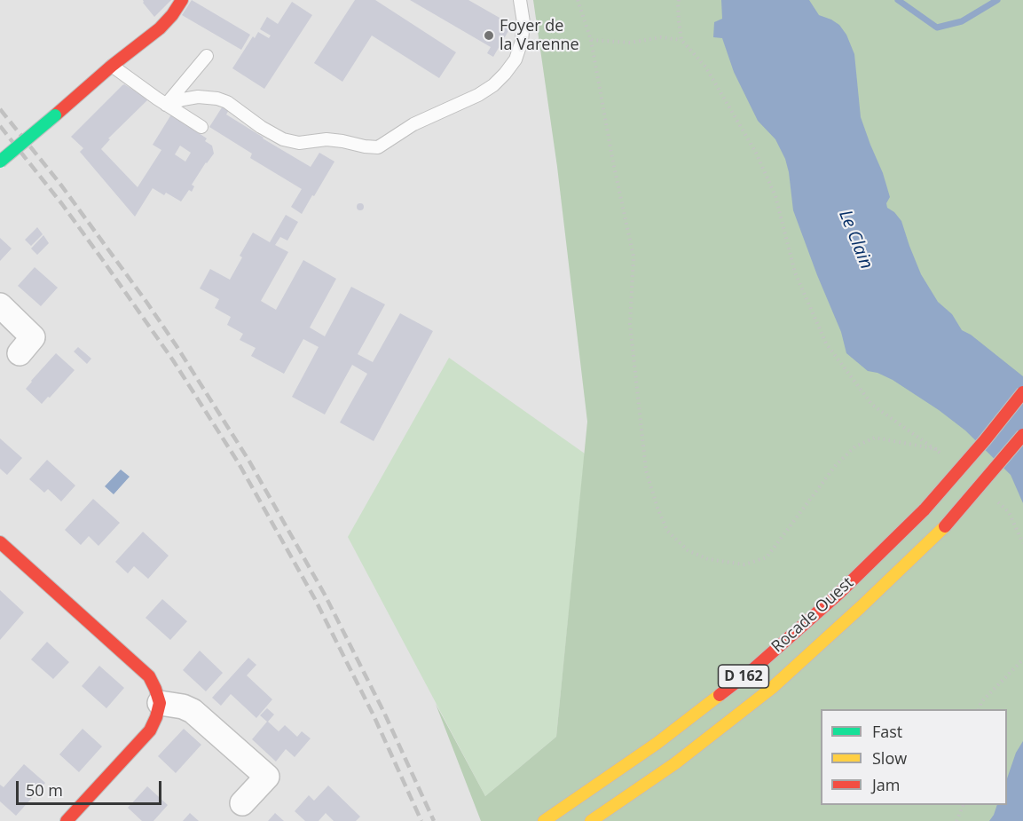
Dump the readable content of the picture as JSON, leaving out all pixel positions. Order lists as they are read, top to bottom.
{
  "streets": {
    "main road": ["Rocade Ouest", "D 162"]
  },
  "water": ["Le Clain"],
  "places": ["Foyer de la Varenne"],
  "legend": ["Fast", "Slow", "Jam"],
  "scale_bar": "50 m"
}
